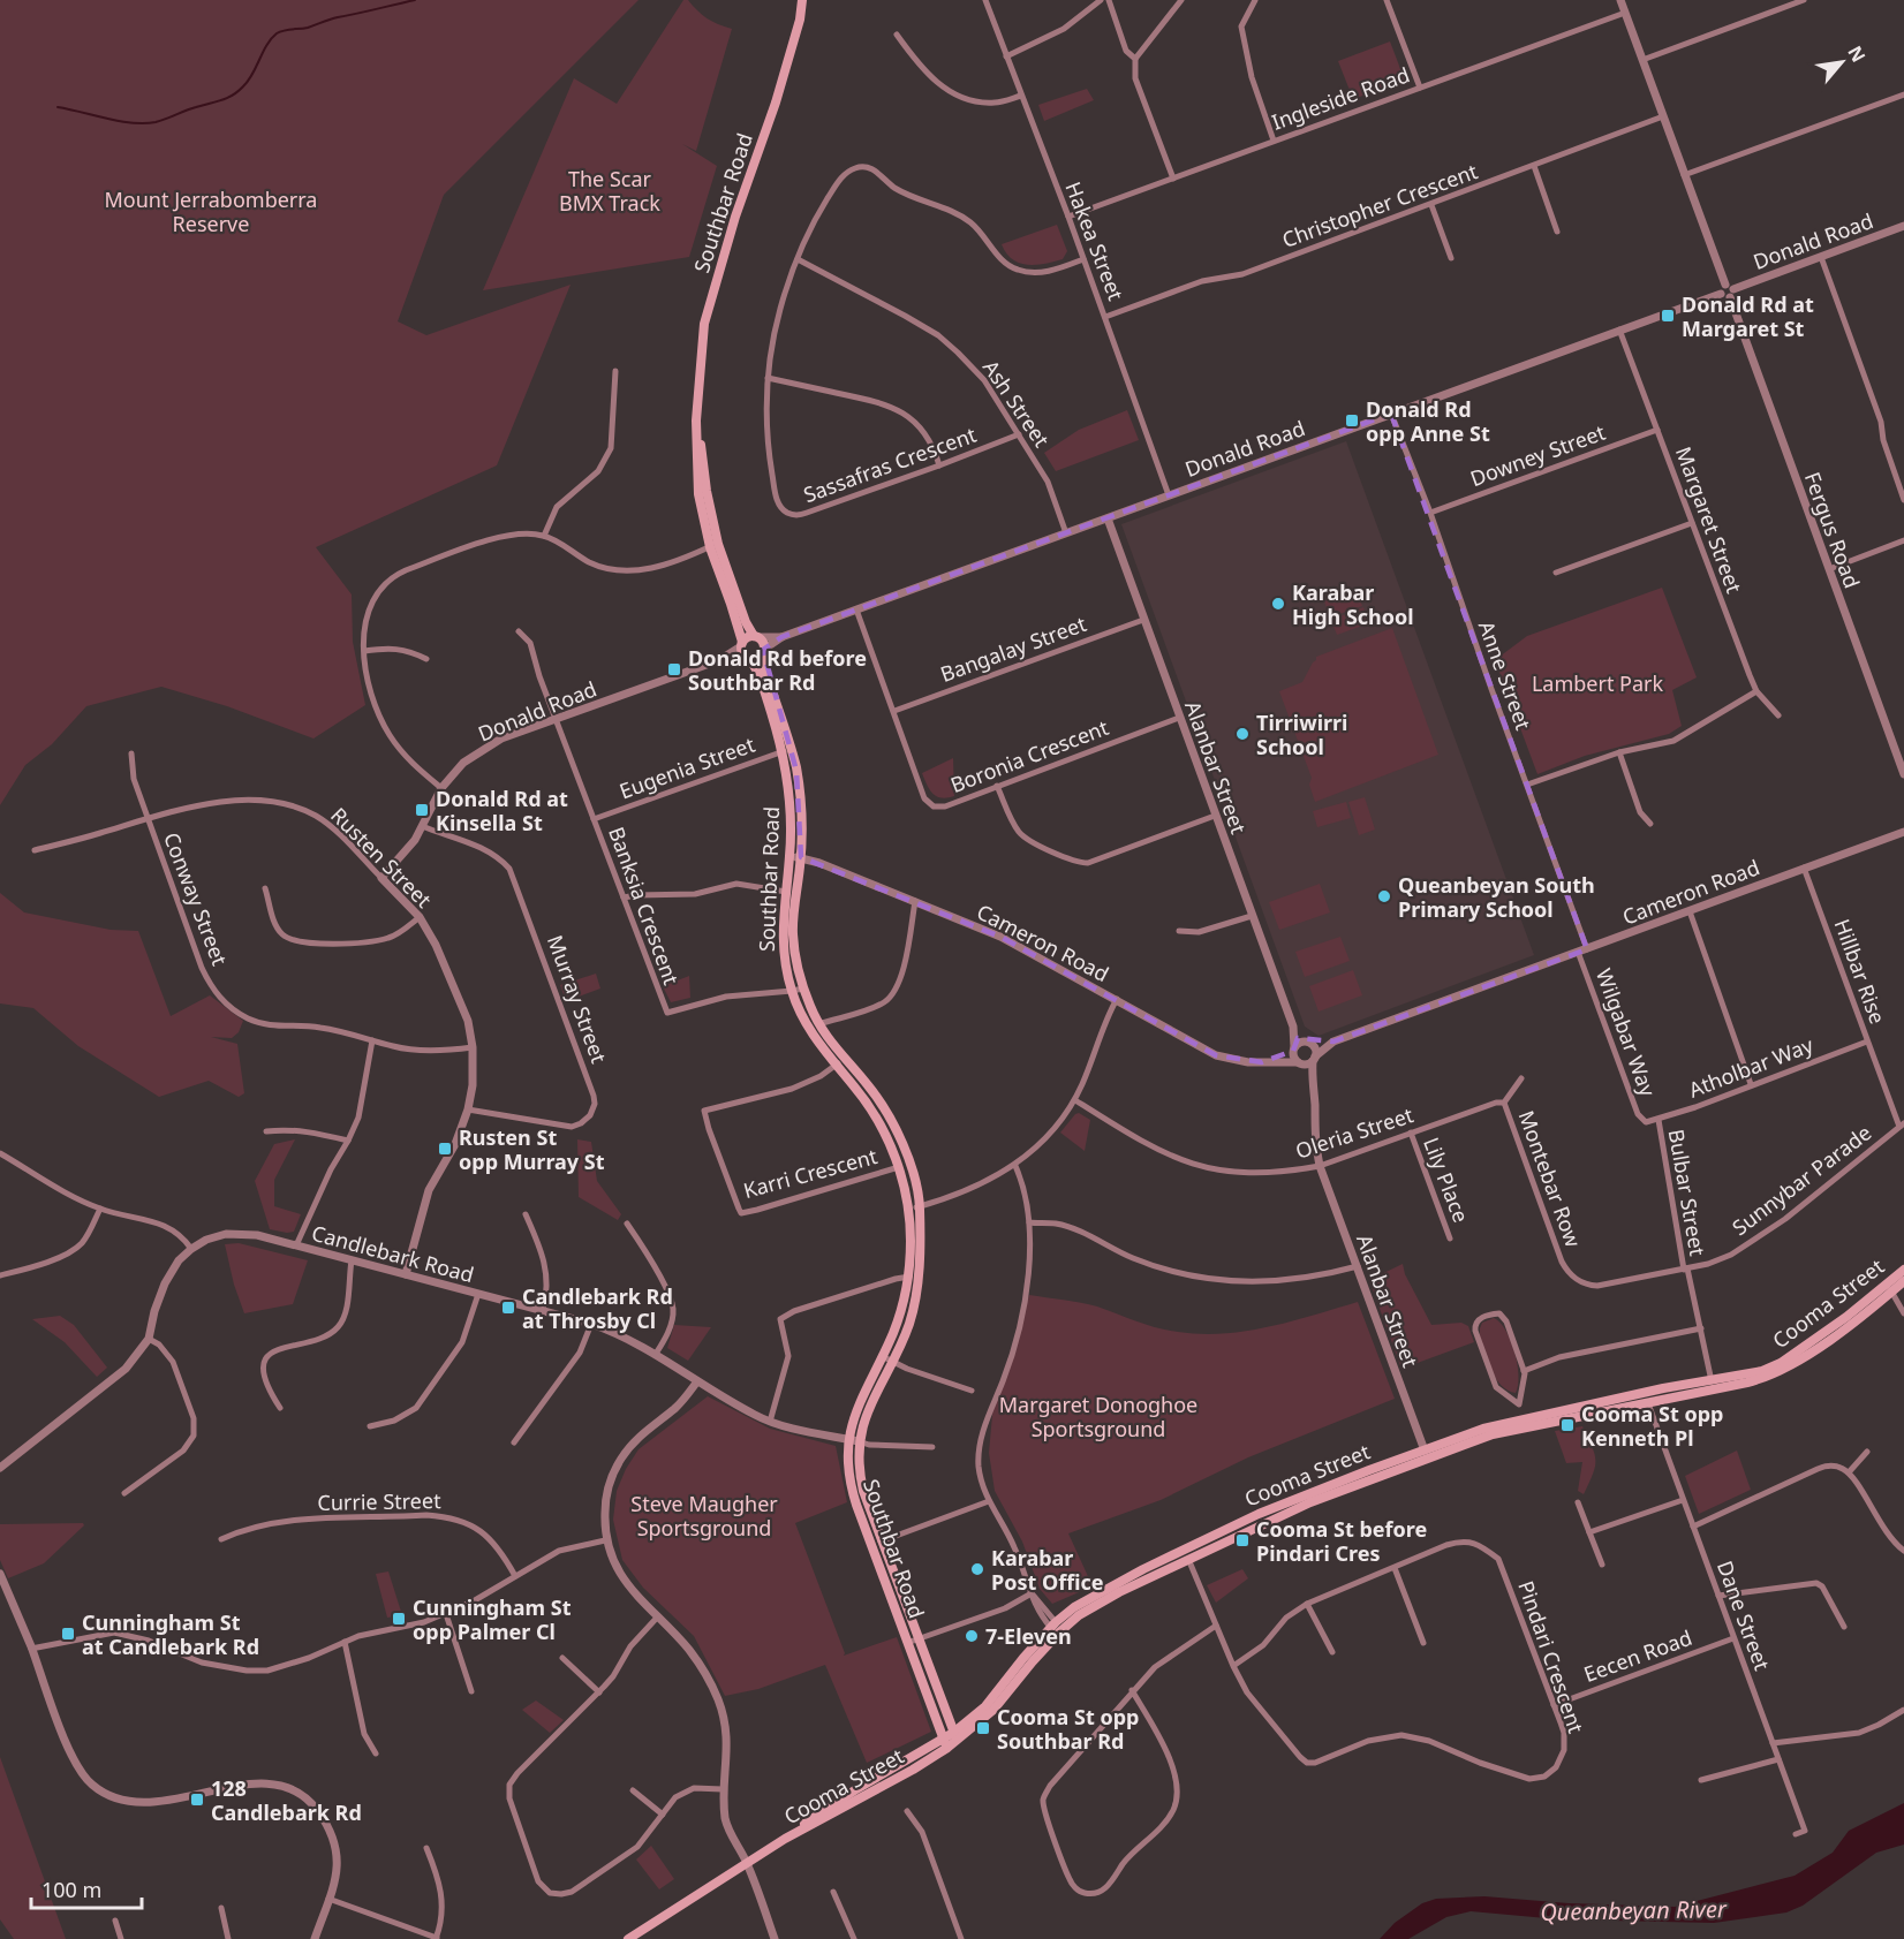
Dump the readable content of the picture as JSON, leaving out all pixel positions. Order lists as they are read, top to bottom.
{
  "streets": {
    "main road": ["Southbar Road", "Cooma Street"],
    "street": [
      "Ingleside Road",
      "Christopher Crescent",
      "Hakea Street",
      "Donald Road",
      "Ash Street",
      "Downey Street",
      "Sassafras Crescent",
      "Margaret Street",
      "Fergus Road",
      "Bangalay Street",
      "Anne Street",
      "Boronia Crescent",
      "Eugenia Street",
      "Alanbar Street",
      "Rusten Street",
      "Cameron Road",
      "Conway Street",
      "Banksia Crescent",
      "Hillbar Rise",
      "Murray Street",
      "Wilgabar Way",
      "Atholbar Way",
      "Oleria Street",
      "Karri Crescent",
      "Montebar Row",
      "Lily Place",
      "Sunnybar Parade",
      "Bulbar Street",
      "Candlebark Road",
      "Currie Street",
      "Dane Street",
      "Eecen Road",
      "Pindari Crescent"
    ]
  },
  "crossings": [
    ["Ingleside Road", "Hakea Street"],
    ["Ingleside Road", "Fergus Road"],
    ["Southbar Road", "Donald Road"],
    ["Southbar Road", "Eugenia Street"],
    ["Southbar Road", "Cameron Road"],
    ["Southbar Road", "Banksia Crescent"],
    ["Southbar Road", "Karri Crescent"],
    ["Southbar Road", "Candlebark Road"],
    ["Southbar Road", "Cooma Street"],
    ["Christopher Crescent", "Hakea Street"],
    ["Christopher Crescent", "Fergus Road"],
    ["Hakea Street", "Donald Road"],
    ["Hakea Street", "Sassafras Crescent"],
    ["Donald Road", "Ash Street"],
    ["Donald Road", "Margaret Street"],
    ["Donald Road", "Fergus Road"],
    ["Donald Road", "Anne Street"],
    ["Donald Road", "Boronia Crescent"],
    ["Donald Road", "Alanbar Street"],
    ["Donald Road", "Rusten Street"],
    ["Donald Road", "Banksia Crescent"],
    ["Donald Road", "Murray Street"],
    ["Ash Street", "Sassafras Crescent"],
    ["Downey Street", "Margaret Street"],
    ["Downey Street", "Anne Street"],
    ["Bangalay Street", "Boronia Crescent"],
    ["Bangalay Street", "Alanbar Street"],
    ["Anne Street", "Cameron Road"],
    ["Anne Street", "Wilgabar Way"],
    ["Boronia Crescent", "Alanbar Street"],
    ["Eugenia Street", "Banksia Crescent"],
    ["Alanbar Street", "Cameron Road"],
    ["Alanbar Street", "Oleria Street"],
    ["Alanbar Street", "Cooma Street"],
    ["Rusten Street", "Conway Street"],
    ["Rusten Street", "Murray Street"],
    ["Rusten Street", "Candlebark Road"],
    ["Cameron Road", "Hillbar Rise"],
    ["Cameron Road", "Wilgabar Way"],
    ["Hillbar Rise", "Atholbar Way"],
    ["Hillbar Rise", "Sunnybar Parade"],
    ["Wilgabar Way", "Atholbar Way"],
    ["Atholbar Way", "Bulbar Street"],
    ["Oleria Street", "Montebar Row"],
    ["Oleria Street", "Lily Place"],
    ["Montebar Row", "Sunnybar Parade"],
    ["Sunnybar Parade", "Bulbar Street"],
    ["Bulbar Street", "Cooma Street"],
    ["Cooma Street", "Dane Street"],
    ["Cooma Street", "Pindari Crescent"],
    ["Dane Street", "Eecen Road"],
    ["Eecen Road", "Pindari Crescent"]
  ],
  "water": ["Queanbeyan River"],
  "parks": [
    "The Scar BMX Track",
    "Mount Jerrabomberra Reserve",
    "Lambert Park",
    "Margaret Donoghoe Sportsground",
    "Steve Maugher Sportsground"
  ],
  "places": {
    "transit": [
      "Donald Rd at Margaret St",
      "Donald Rd opp Anne St",
      "Donald Rd before Southbar Rd",
      "Donald Rd at Kinsella St",
      "Rusten St opp Murray St",
      "Candlebark Rd at Throsby Cl",
      "Cooma St opp Kenneth Pl",
      "Cooma St before Pindari Cres",
      "Cunningham St opp Palmer Cl",
      "Cunningham St at Candlebark Rd",
      "Cooma St opp Southbar Rd",
      "128 Candlebark Rd"
    ],
    "other": [
      "Karabar High School",
      "Tirriwirri School",
      "Queanbeyan South Primary School",
      "Karabar Post Office",
      "7-Eleven"
    ]
  },
  "scale_bar": "100 m",
  "north": "top right"
}
